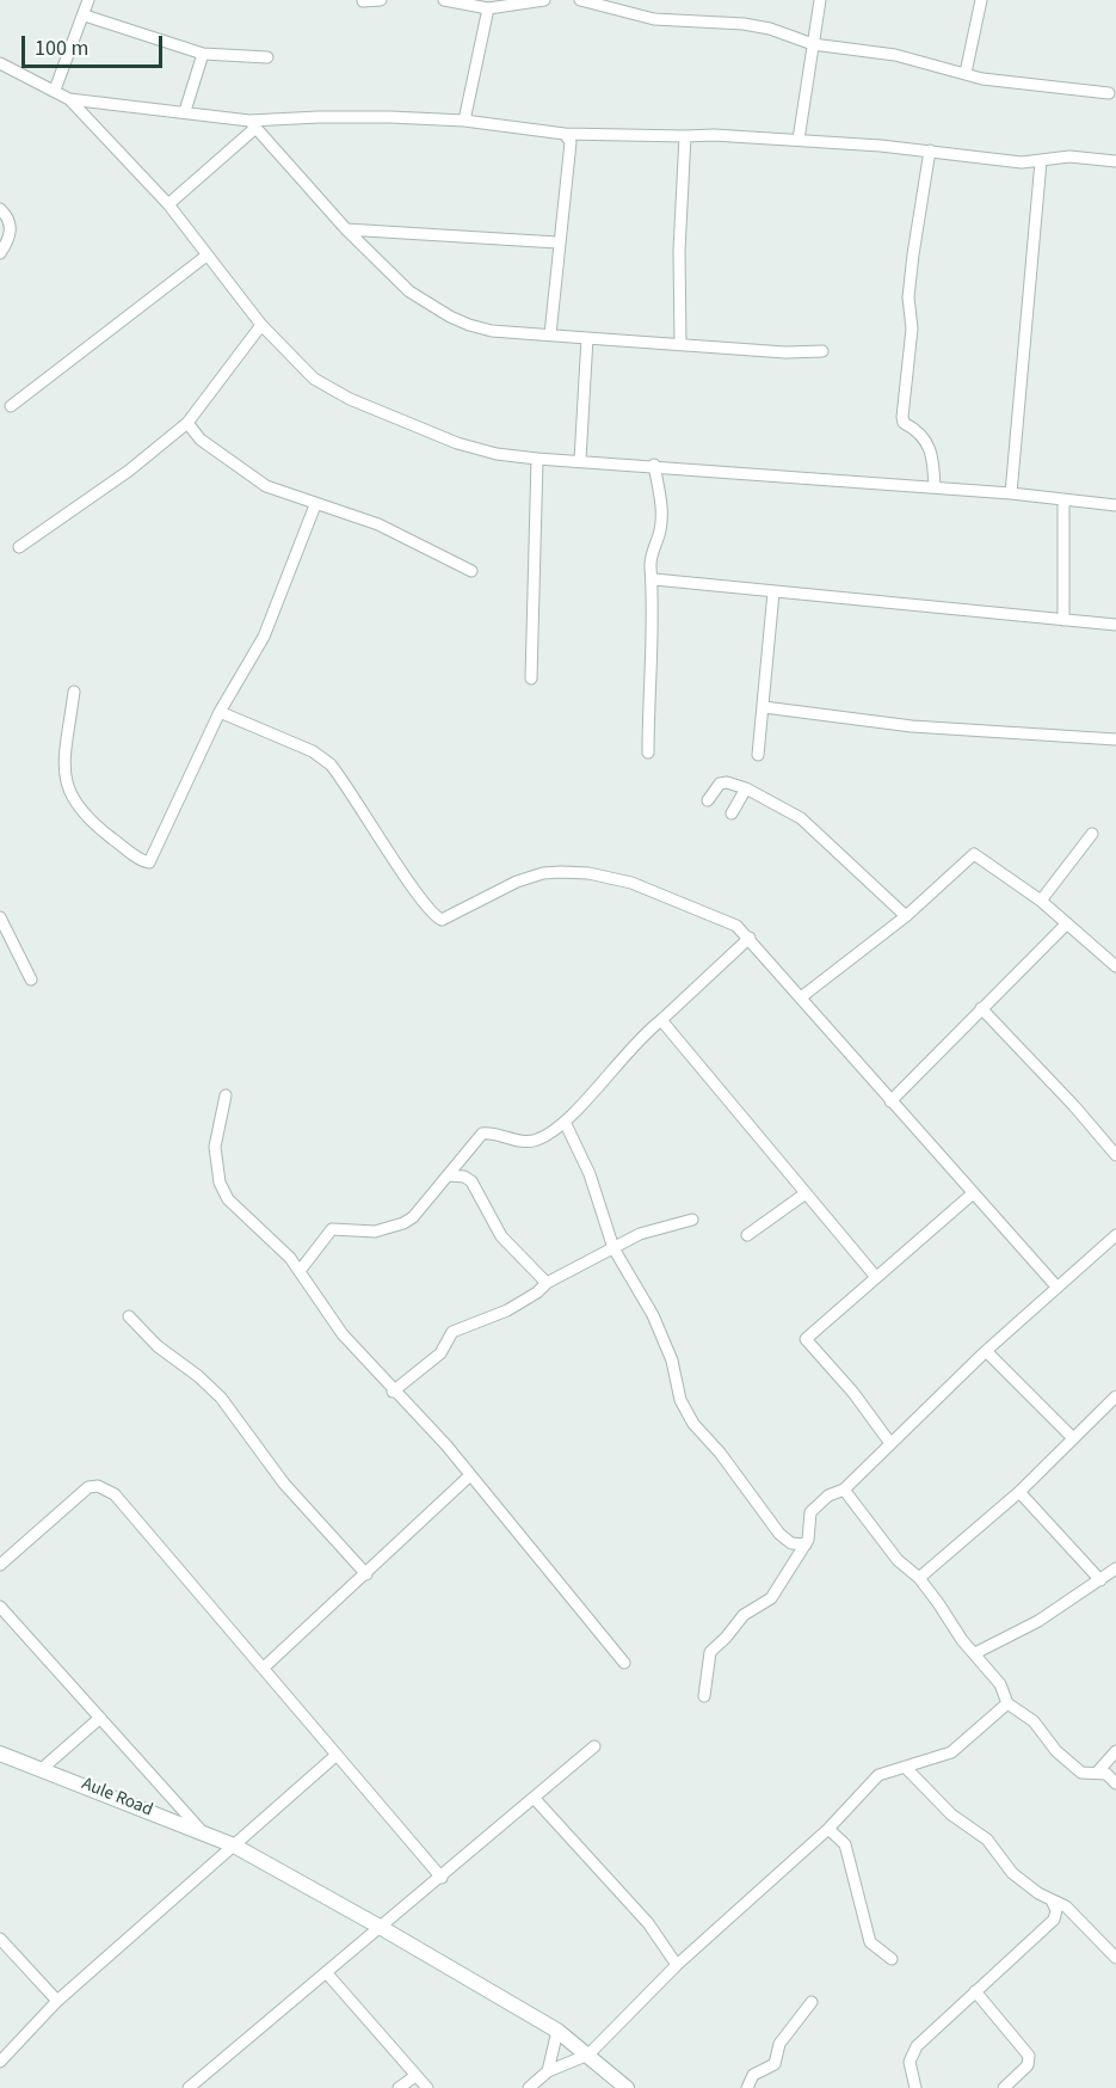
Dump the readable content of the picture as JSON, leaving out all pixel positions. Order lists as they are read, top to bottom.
{
  "streets": {
    "street": ["Aule Road"]
  },
  "scale_bar": "100 m"
}
